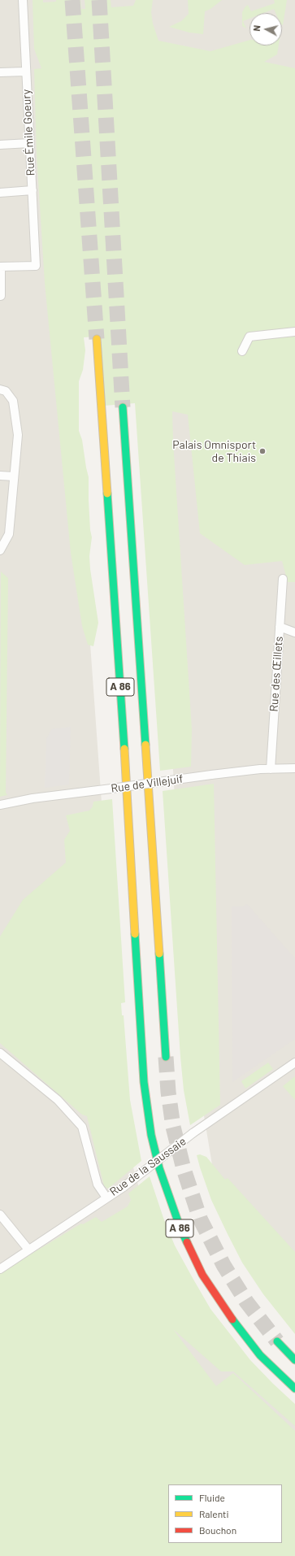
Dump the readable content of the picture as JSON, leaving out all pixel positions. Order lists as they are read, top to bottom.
{
  "streets": {
    "highway": ["A 86"],
    "street": [
      "Rue Émile Goeury",
      "Rue des Œillets",
      "Rue de Villejuif",
      "Rue de la Saussaie"
    ]
  },
  "crossings": [
    ["Rue des Œillets", "Rue de Villejuif"]
  ],
  "places": ["Palais Omnisport de Thiais"],
  "legend": ["Fluide", "Ralenti", "Bouchon"],
  "north": "left"
}
